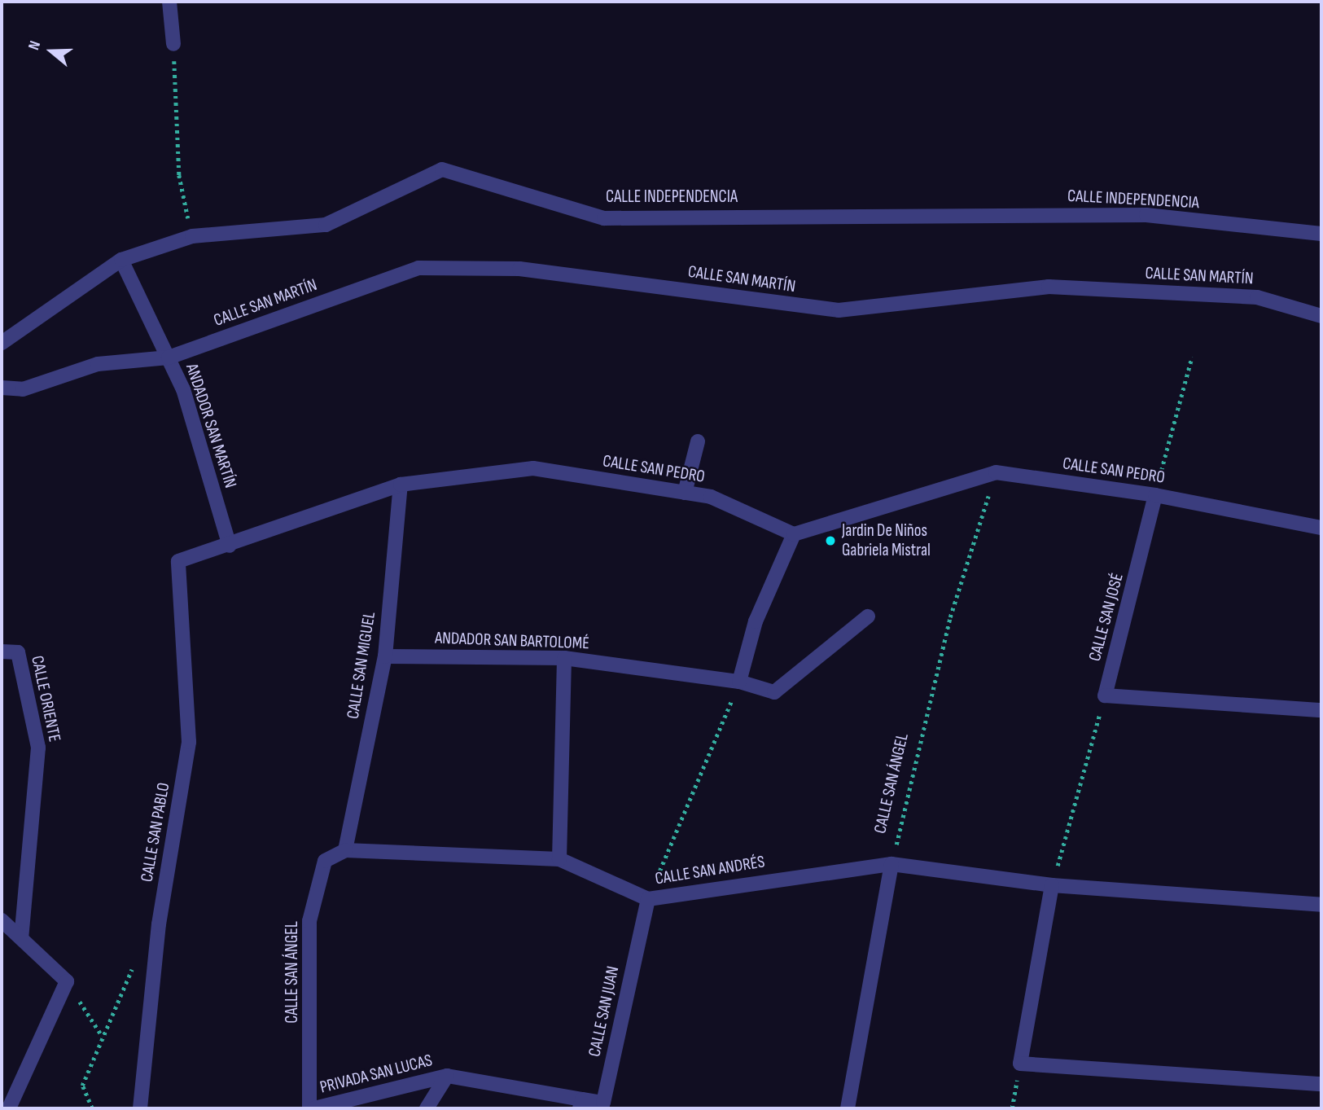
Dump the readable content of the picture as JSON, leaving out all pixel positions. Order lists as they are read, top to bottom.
{
  "streets": {
    "street": [
      "CALLE INDEPENDENCIA",
      "CALLE SAN MARTÍN",
      "ANDADOR SAN MARTÍN",
      "CALLE SAN PEDRO",
      "CALLE SAN JOSÉ",
      "ANDADOR SAN BARTOLOMÉ",
      "CALLE SAN MIGUEL",
      "CALLE ORIENTE",
      "CALLE SAN ÁNGEL",
      "CALLE SAN PABLO",
      "CALLE SAN ANDRÉS",
      "CALLE SAN JUAN",
      "PRIVADA SAN LUCAS"
    ]
  },
  "crossings": [
    ["CALLE INDEPENDENCIA", "ANDADOR SAN MARTÍN"],
    ["CALLE SAN MARTÍN", "ANDADOR SAN MARTÍN"],
    ["ANDADOR SAN MARTÍN", "CALLE SAN PEDRO"],
    ["CALLE SAN PEDRO", "CALLE SAN JOSÉ"],
    ["CALLE SAN PEDRO", "CALLE SAN MIGUEL"],
    ["CALLE SAN PEDRO", "CALLE SAN ÁNGEL"],
    ["CALLE SAN PEDRO", "CALLE SAN PABLO"],
    ["ANDADOR SAN BARTOLOMÉ", "CALLE SAN MIGUEL"],
    ["CALLE SAN MIGUEL", "CALLE SAN ÁNGEL"],
    ["CALLE SAN MIGUEL", "CALLE SAN ANDRÉS"],
    ["CALLE SAN ÁNGEL", "CALLE SAN ANDRÉS"],
    ["CALLE SAN ANDRÉS", "CALLE SAN JUAN"],
    ["CALLE SAN JUAN", "PRIVADA SAN LUCAS"]
  ],
  "places": ["Jardin De Niños Gabriela Mistral"],
  "north": "left"
}
